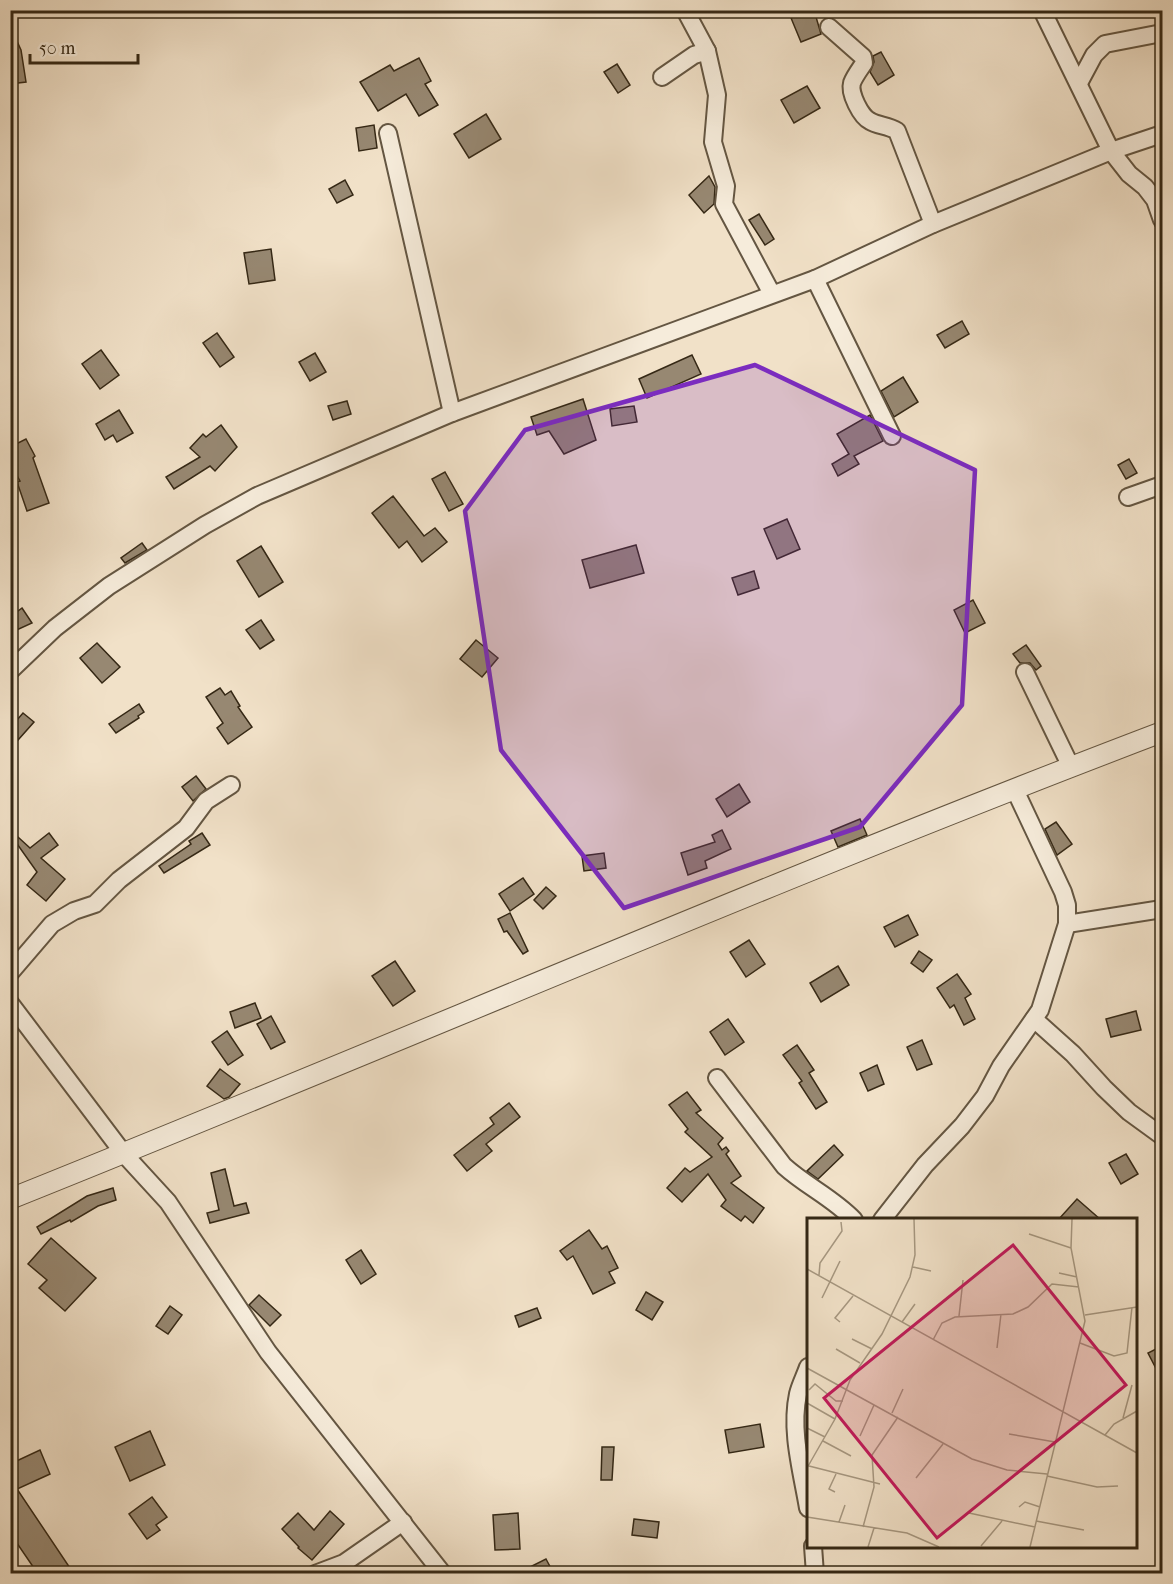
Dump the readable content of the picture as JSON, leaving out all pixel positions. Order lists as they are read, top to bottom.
{
  "scale_bar": "50 m"
}
